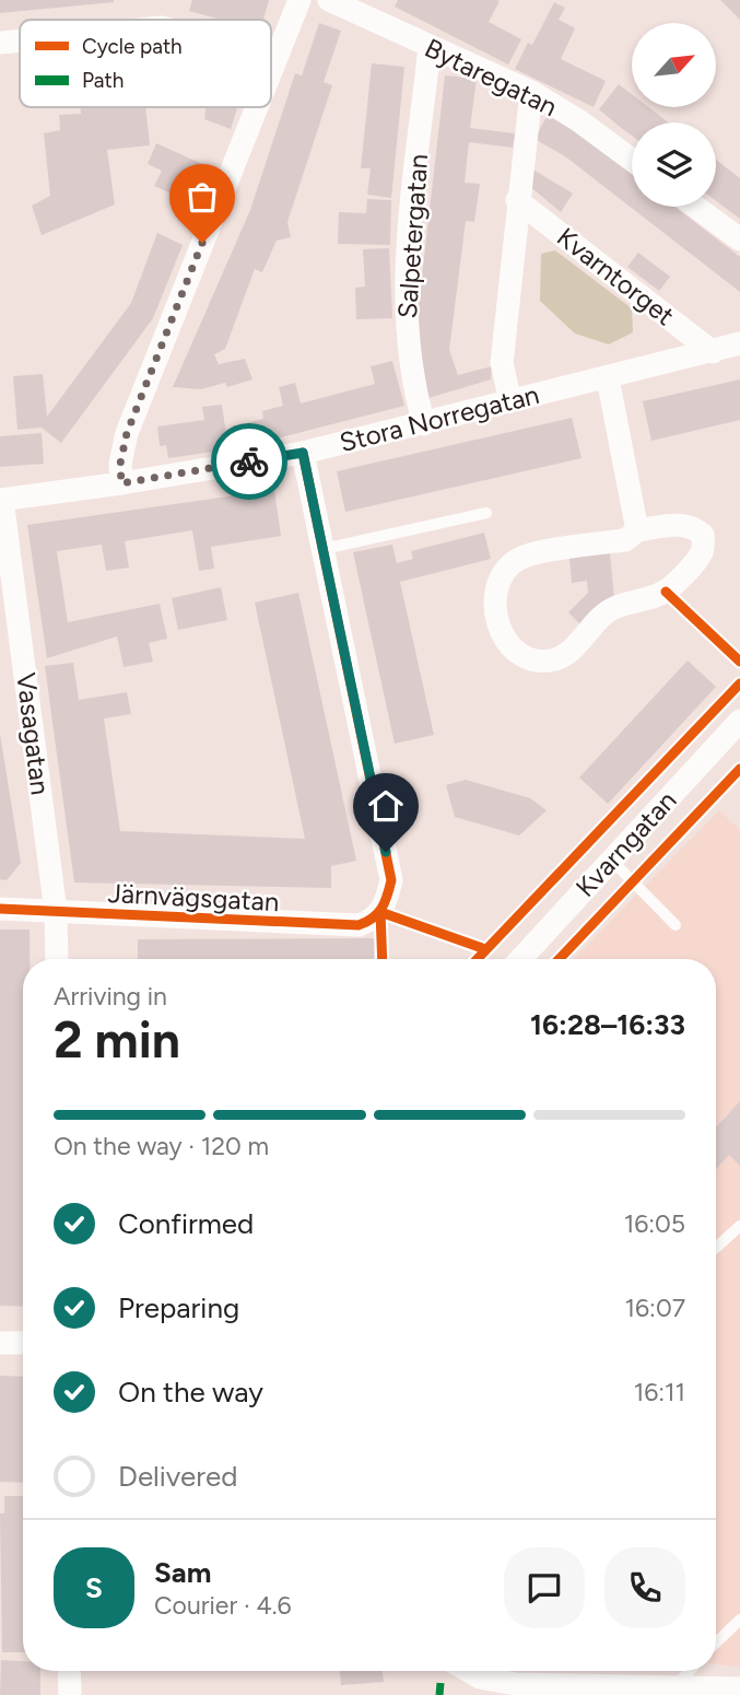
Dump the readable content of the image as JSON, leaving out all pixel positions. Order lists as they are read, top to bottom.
{
  "streets": {
    "street": [
      "Bytaregatan",
      "Salpetergatan",
      "Kvarntorget",
      "Stora Norregatan",
      "Vasagatan",
      "Kvarngatan",
      "Järnvägsgatan"
    ]
  },
  "crossings": [
    ["Bytaregatan", "Salpetergatan"],
    ["Bytaregatan", "Kvarntorget"],
    ["Salpetergatan", "Stora Norregatan"],
    ["Kvarntorget", "Stora Norregatan"],
    ["Stora Norregatan", "Vasagatan"],
    ["Vasagatan", "Järnvägsgatan"]
  ],
  "legend": ["Cycle path", "Path"],
  "north": "top right",
  "page": {
    "heading": ["2 min", "Arriving in", "16:28–16:33"],
    "panel": ["Sam", "Courier · 4.6"],
    "bar": "On the way · 120 m",
    "list": [
      ["Confirmed", "16:05"],
      ["Preparing", "16:07"],
      ["On the way", "16:11"],
      "Delivered"
    ],
    "round": "S"
  }
}
